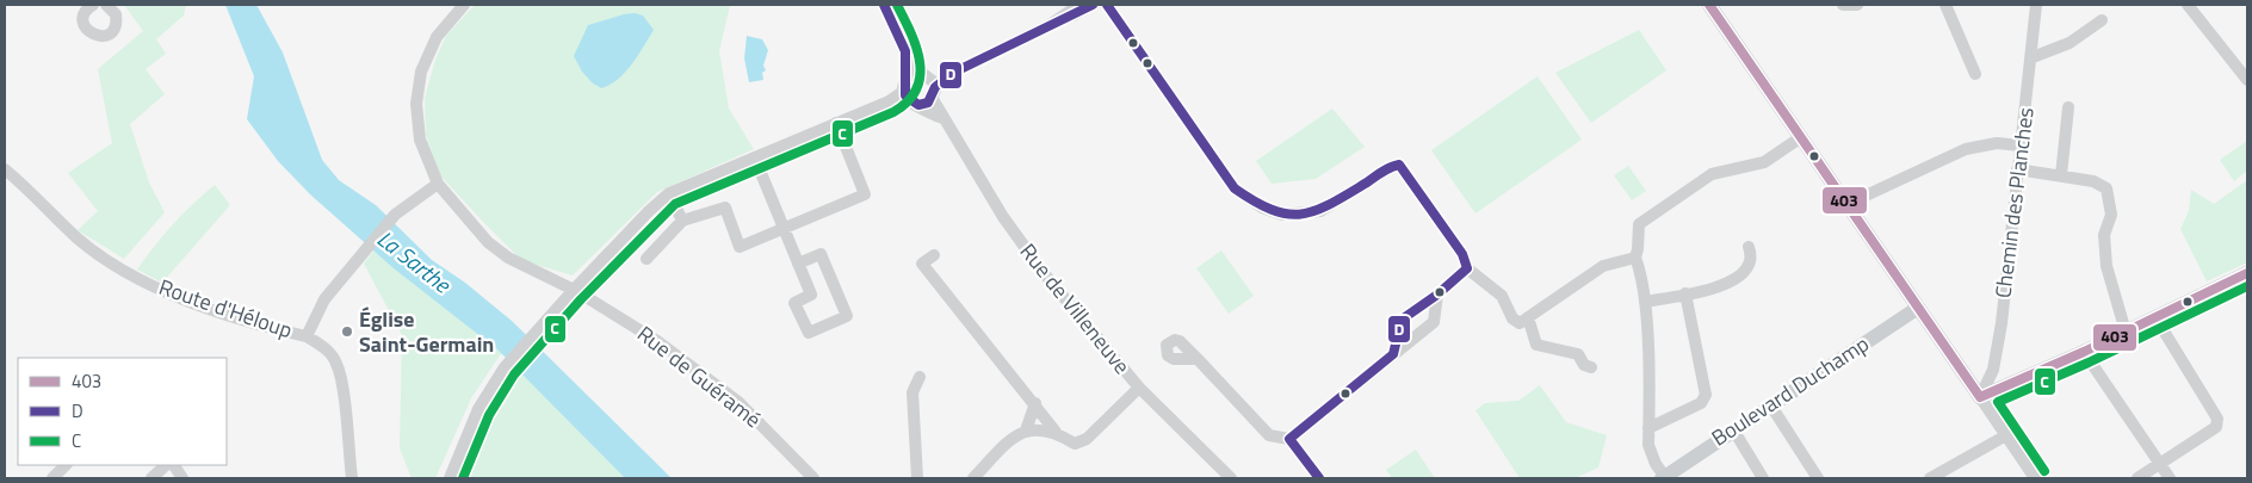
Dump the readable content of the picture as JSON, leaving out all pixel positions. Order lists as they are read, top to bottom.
{
  "streets": {
    "main road": ["Boulevard Duchamp"],
    "street": [
      "Chemin des Planches",
      "Route d'Héloup",
      "Rue de Villeneuve",
      "Rue de Guéramé"
    ]
  },
  "water": ["La Sarthe"],
  "places": ["Église Saint-Germain"],
  "lines": ["transit line 403", "transit line D", "transit line C"],
  "legend": ["403", "D", "C"]
}
